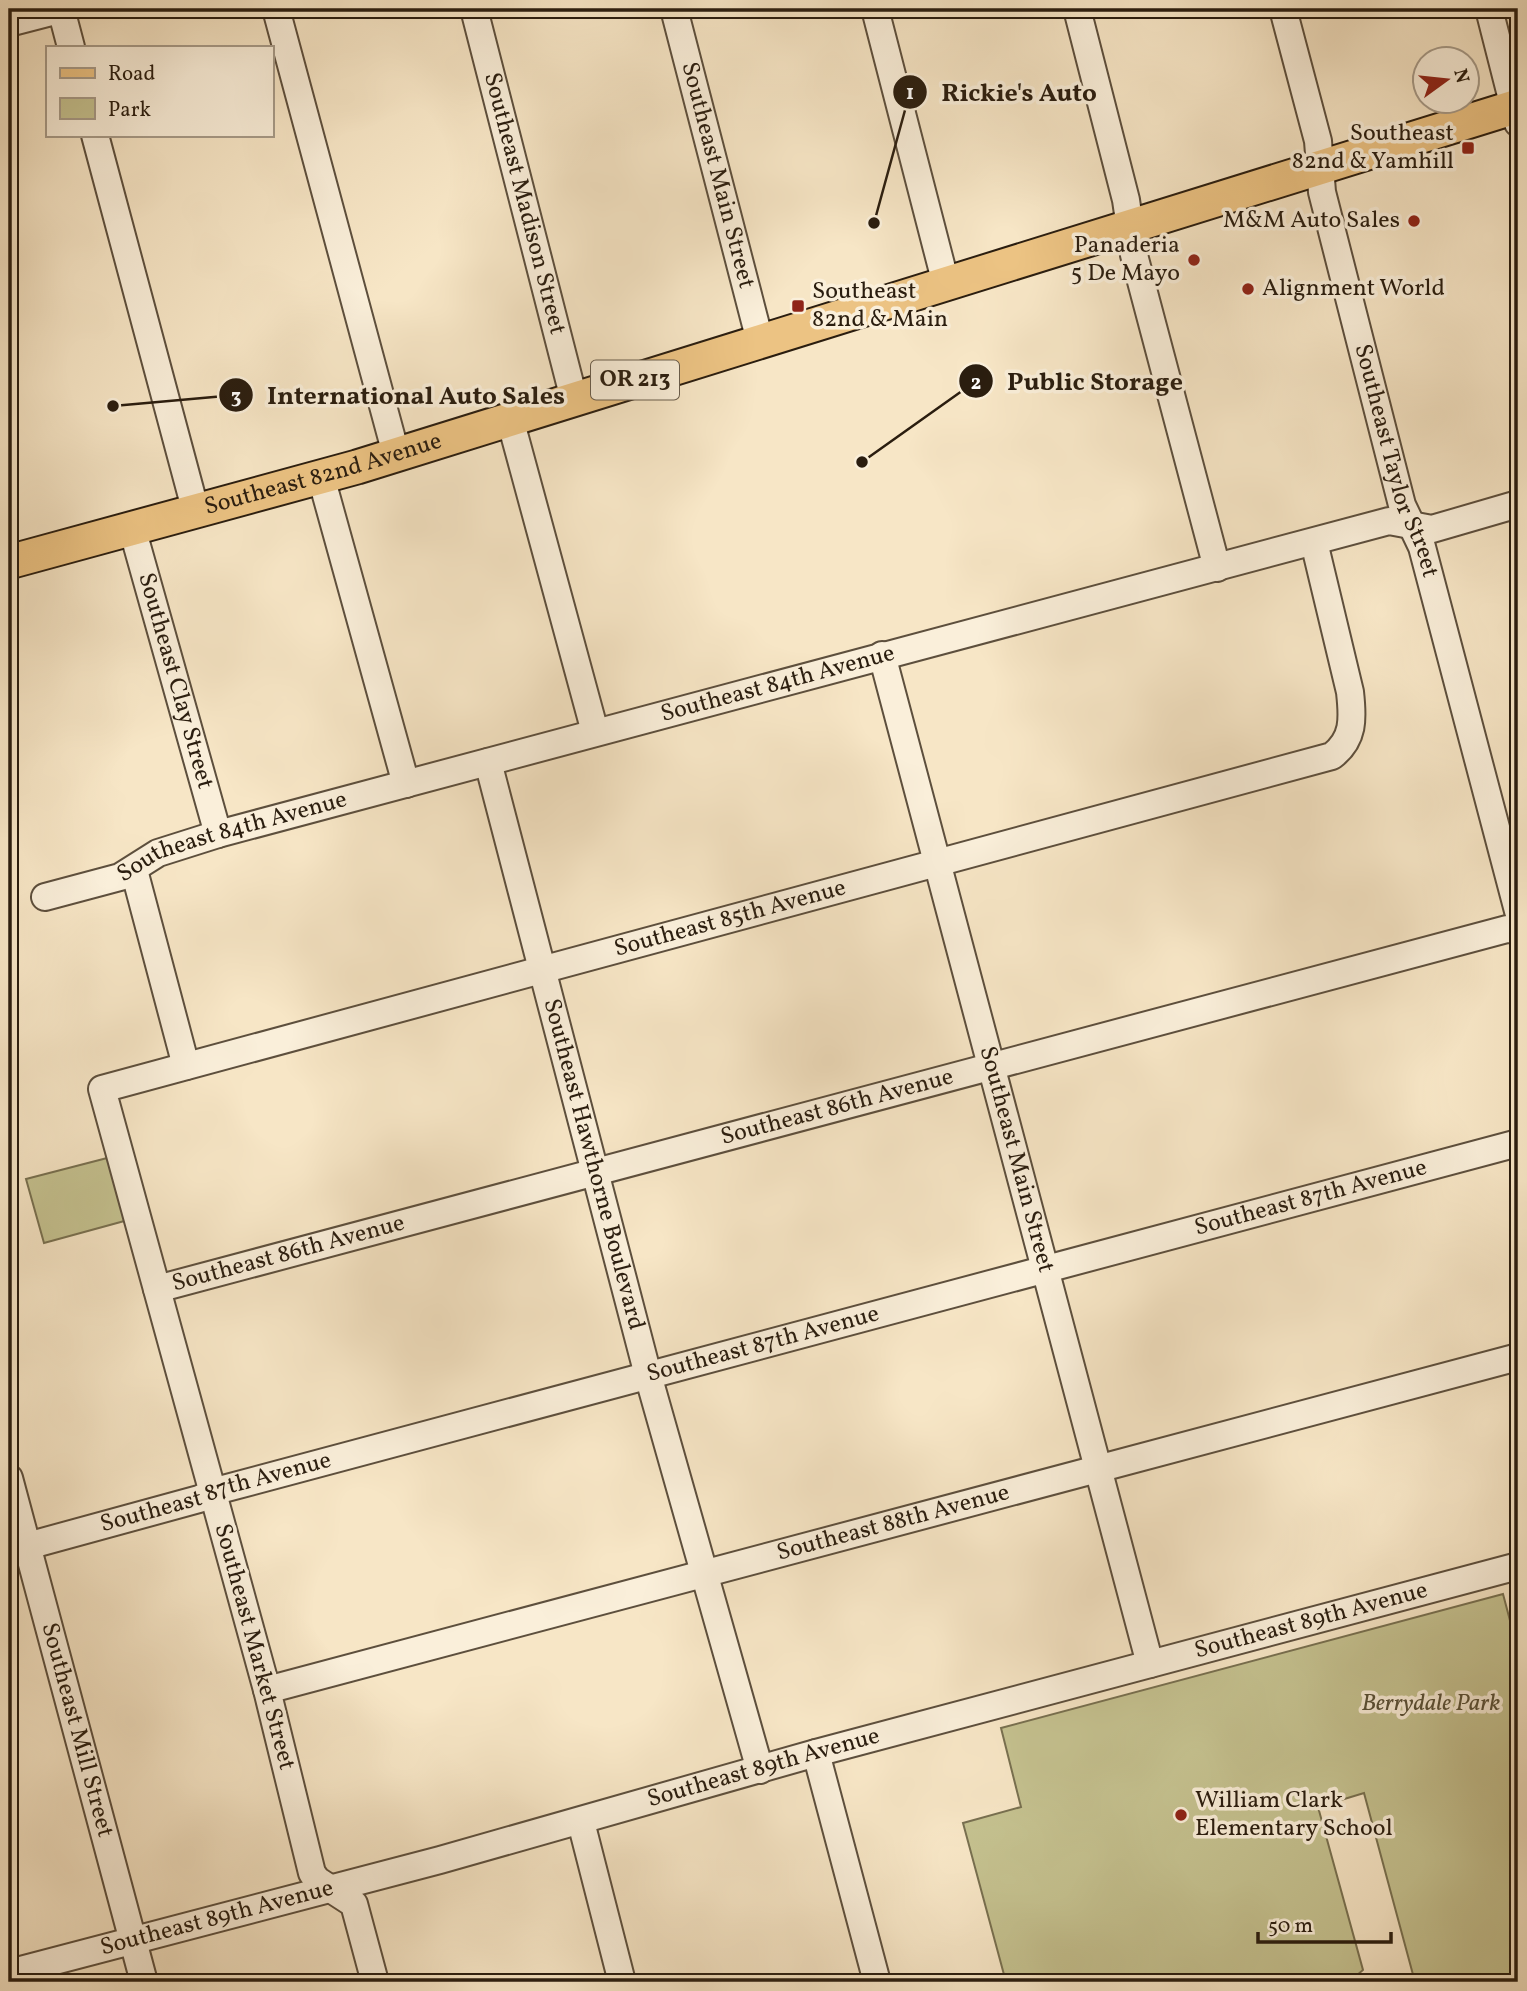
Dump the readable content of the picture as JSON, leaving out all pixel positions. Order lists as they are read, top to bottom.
{
  "streets": {
    "main road": ["OR 213", "Southeast 82nd Avenue"],
    "street": [
      "Southeast Main Street",
      "Southeast Madison Street",
      "Southeast Taylor Street",
      "Southeast Clay Street",
      "Southeast 84th Avenue",
      "Southeast 85th Avenue",
      "Southeast 86th Avenue",
      "Southeast Hawthorne Boulevard",
      "Southeast 87th Avenue",
      "Southeast 88th Avenue",
      "Southeast 89th Avenue",
      "Southeast Market Street",
      "Southeast Mill Street"
    ]
  },
  "crossings": [
    ["Southeast Main Street", "Southeast 82nd Avenue"],
    ["Southeast Main Street", "Southeast 84th Avenue"],
    ["Southeast Main Street", "Southeast 85th Avenue"],
    ["Southeast Main Street", "Southeast 86th Avenue"],
    ["Southeast Main Street", "Southeast 87th Avenue"],
    ["Southeast Main Street", "Southeast 88th Avenue"],
    ["Southeast Main Street", "Southeast 89th Avenue"],
    ["Southeast Madison Street", "Southeast 82nd Avenue"],
    ["Southeast Taylor Street", "Southeast 82nd Avenue"],
    ["Southeast Taylor Street", "Southeast 84th Avenue"],
    ["Southeast 82nd Avenue", "Southeast Clay Street"],
    ["Southeast Clay Street", "Southeast 84th Avenue"],
    ["Southeast 84th Avenue", "Southeast 85th Avenue"],
    ["Southeast 84th Avenue", "Southeast Hawthorne Boulevard"],
    ["Southeast 85th Avenue", "Southeast Hawthorne Boulevard"],
    ["Southeast 85th Avenue", "Southeast Market Street"],
    ["Southeast 86th Avenue", "Southeast Hawthorne Boulevard"],
    ["Southeast 86th Avenue", "Southeast Market Street"],
    ["Southeast Hawthorne Boulevard", "Southeast 87th Avenue"],
    ["Southeast Hawthorne Boulevard", "Southeast 88th Avenue"],
    ["Southeast Hawthorne Boulevard", "Southeast 89th Avenue"],
    ["Southeast 87th Avenue", "Southeast Market Street"],
    ["Southeast 87th Avenue", "Southeast Mill Street"],
    ["Southeast 88th Avenue", "Southeast Market Street"],
    ["Southeast 89th Avenue", "Southeast Market Street"],
    ["Southeast 89th Avenue", "Southeast Mill Street"]
  ],
  "parks": ["Berrydale Park"],
  "places": {
    "transit": ["Southeast 82nd & Yamhill", "Southeast 82nd & Main"],
    "other": [
      "M&M Auto Sales",
      "Rickie's Auto",
      "Panaderia 5 De Mayo",
      "Alignment World",
      "International Auto Sales",
      "Public Storage",
      "William Clark Elementary School"
    ]
  },
  "legend": ["Road", "Park"],
  "scale_bar": "50 m",
  "north": "right"
}
